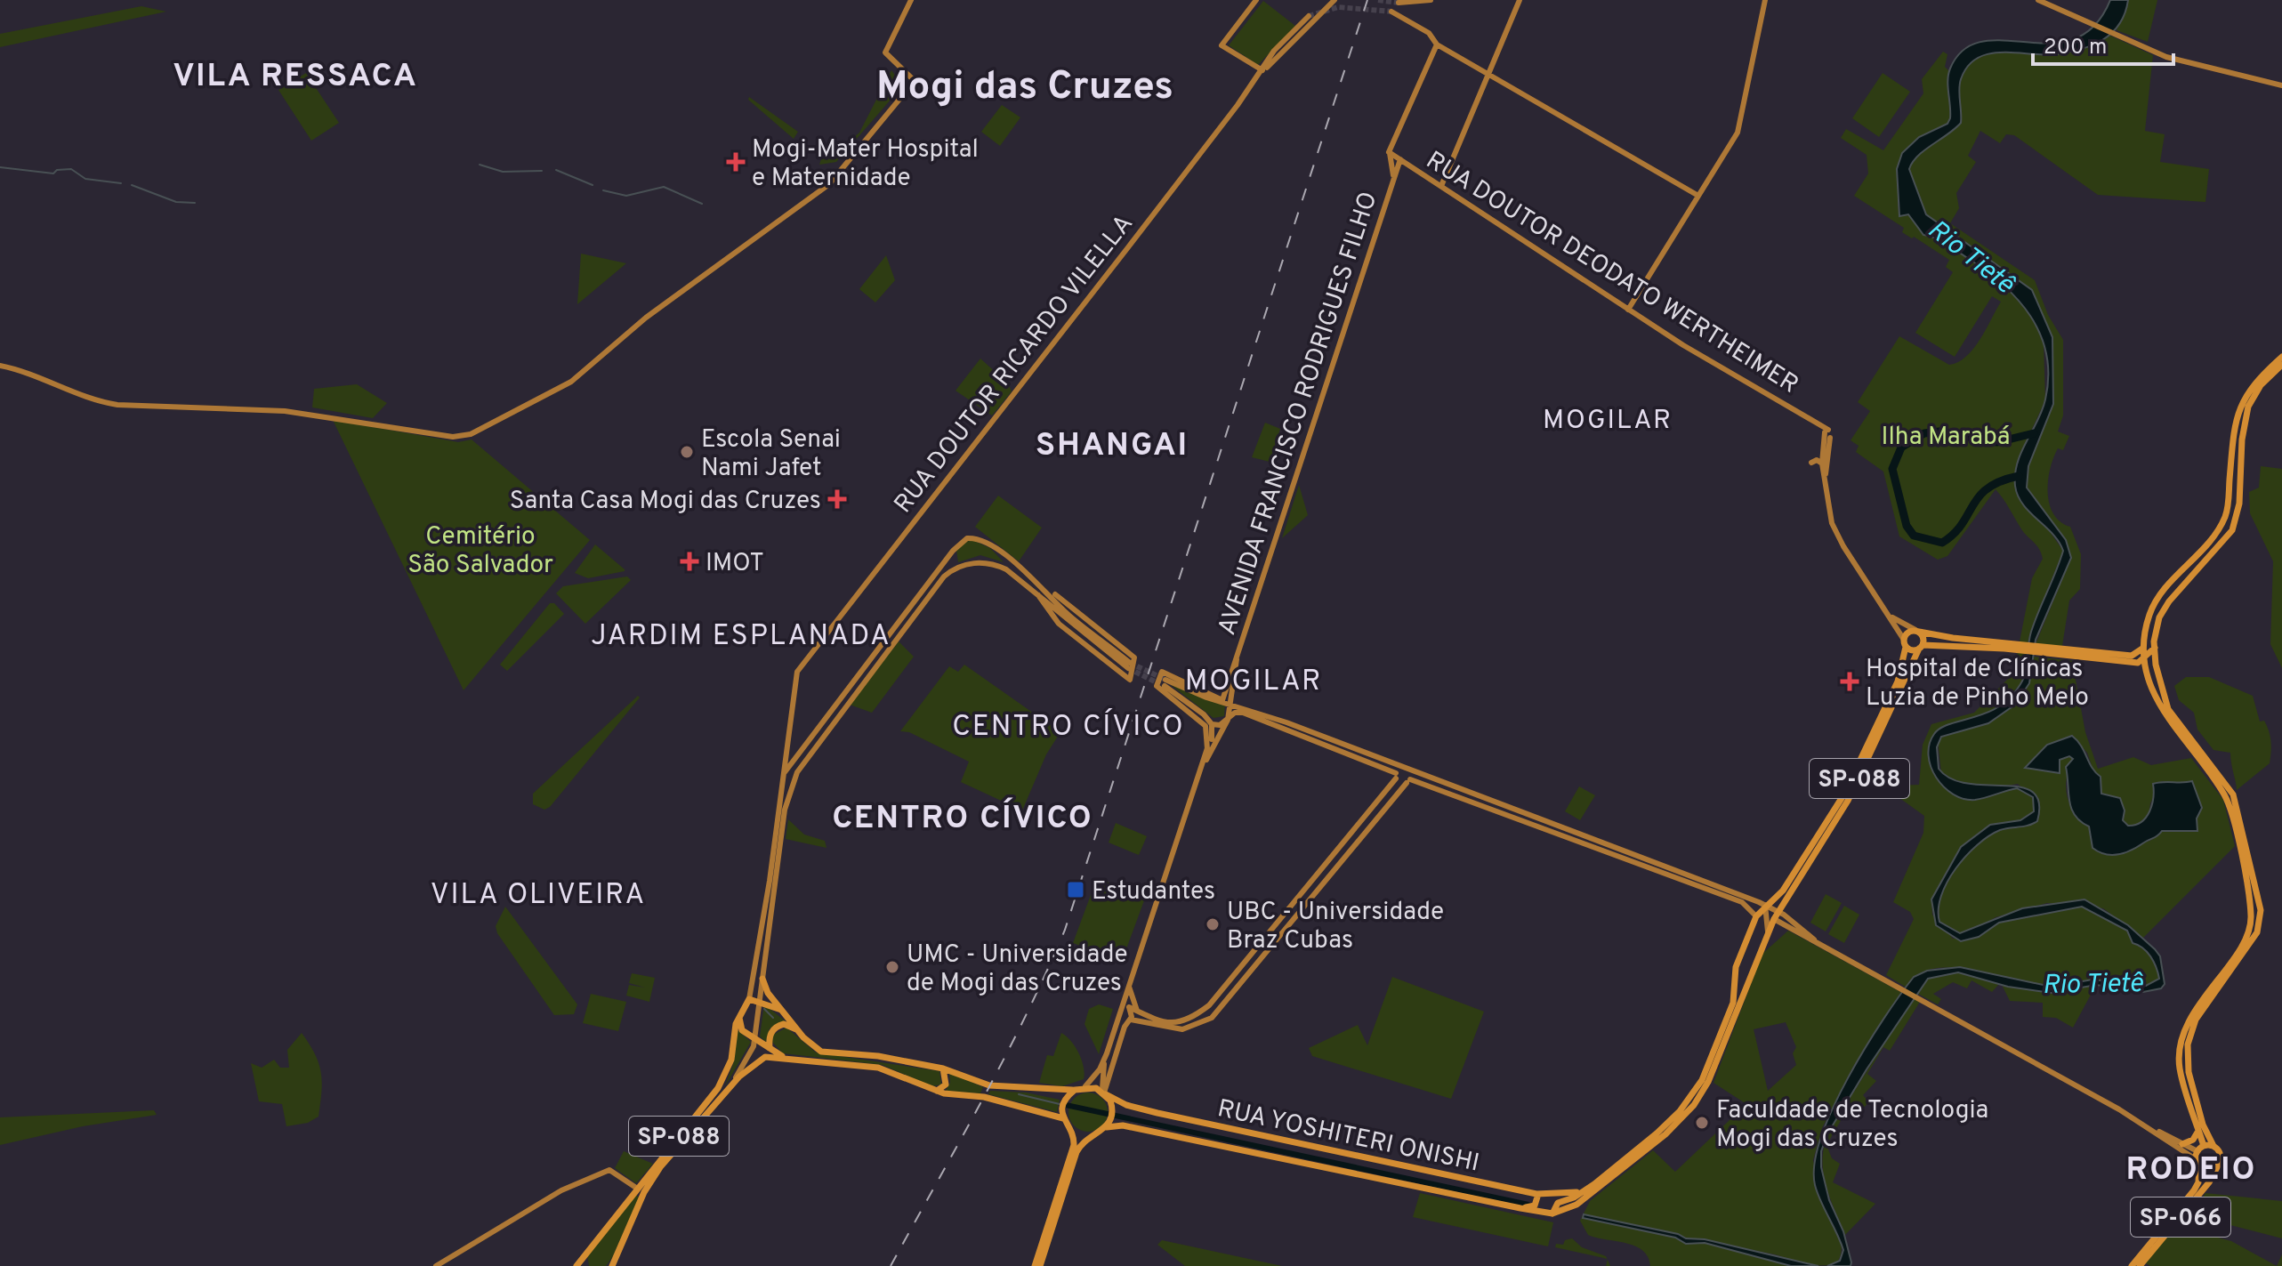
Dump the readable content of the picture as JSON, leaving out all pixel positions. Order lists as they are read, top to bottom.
{
  "streets": {
    "main road": [
      "RUA DOUTOR DEODATO WERTHEIMER",
      "RUA DOUTOR RICARDO VILELLA",
      "AVENIDA FRANCISCO RODRIGUES FILHO",
      "SP-088",
      "RUA YOSHITERI ONISHI",
      "SP-066"
    ]
  },
  "crossings": [
    ["RUA DOUTOR DEODATO WERTHEIMER", "AVENIDA FRANCISCO RODRIGUES FILHO"],
    ["RUA DOUTOR RICARDO VILELLA", "SP-088"],
    ["AVENIDA FRANCISCO RODRIGUES FILHO", "RUA YOSHITERI ONISHI"]
  ],
  "districts": [
    "VILA RESSACA",
    "Mogi das Cruzes",
    "MOGILAR",
    "SHANGAI",
    "JARDIM ESPLANADA",
    "MOGILAR",
    "CENTRO CÍVICO",
    "CENTRO CÍVICO",
    "VILA OLIVEIRA",
    "RODEIO"
  ],
  "water": ["Rio Tietê"],
  "parks": ["Ilha Marabá", "Cemitério São Salvador"],
  "places": {
    "health": [
      "Mogi-Mater Hospital e Maternidade",
      "Santa Casa Mogi das Cruzes",
      "IMOT",
      "Hospital de Clínicas Luzia de Pinho Melo"
    ],
    "other": [
      "Escola Senai Nami Jafet",
      "UBC - Universidade Braz Cubas",
      "UMC - Universidade de Mogi das Cruzes",
      "Faculdade de Tecnologia Mogi das Cruzes"
    ],
    "transit": ["Estudantes"]
  },
  "scale_bar": "200 m"
}
